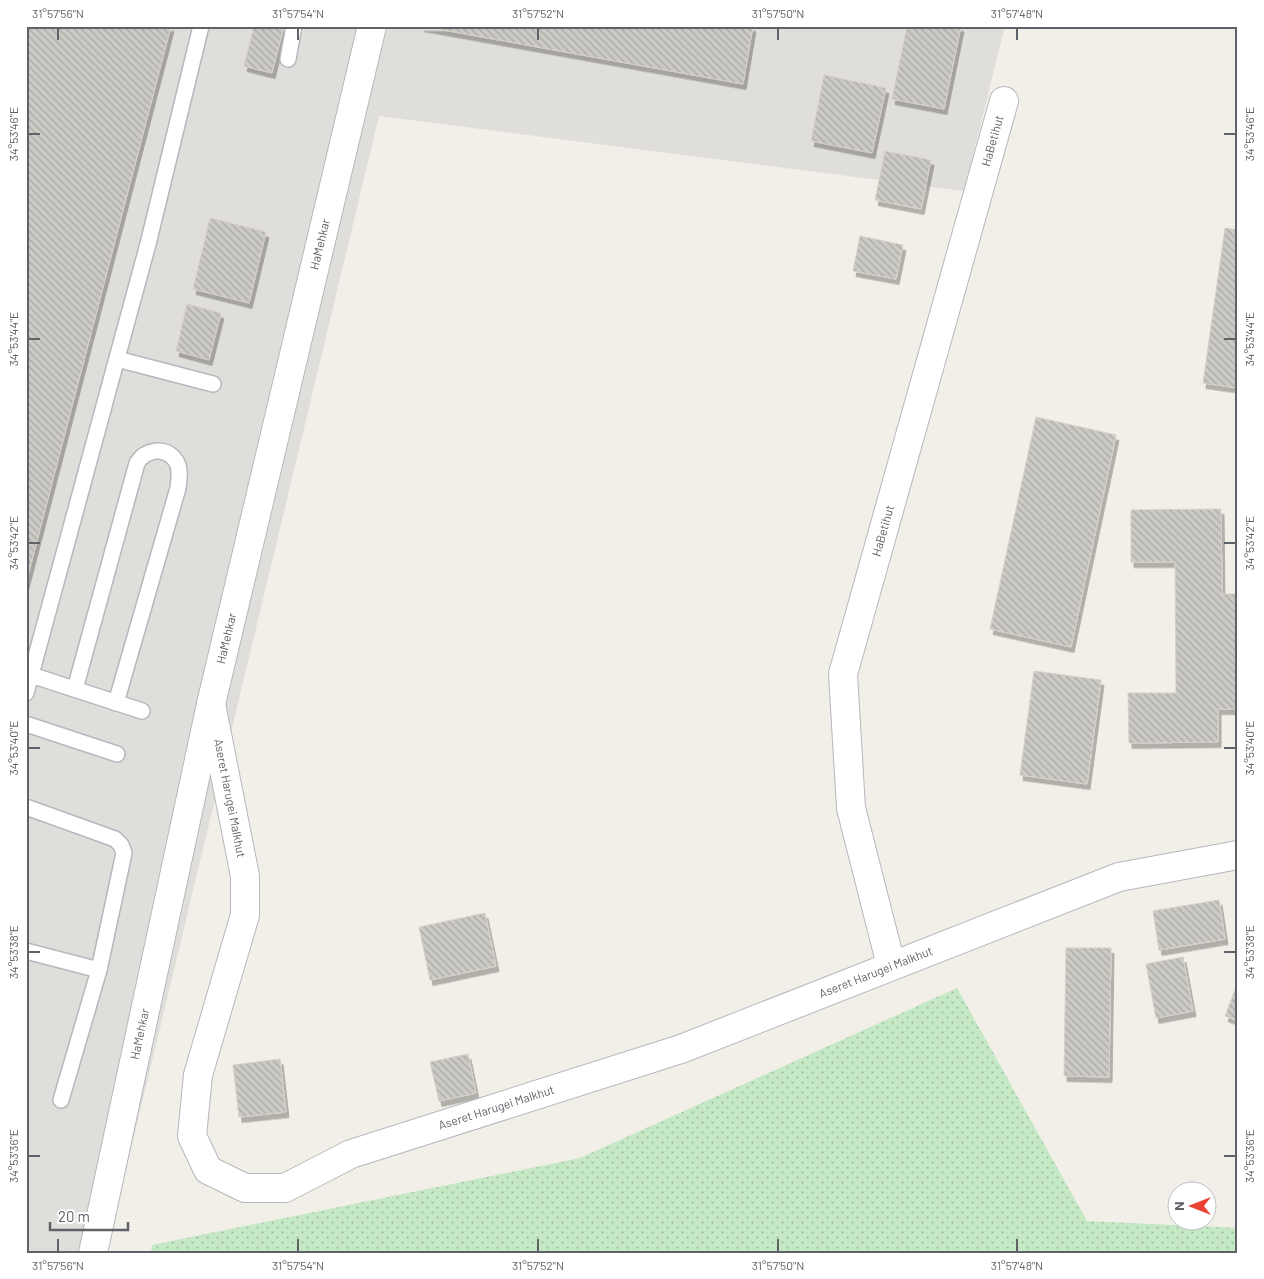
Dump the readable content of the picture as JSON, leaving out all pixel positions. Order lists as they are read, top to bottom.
{
  "streets": {
    "street": ["HaBetihut", "HaMehkar", "Aseret Harugei Malkhut"]
  },
  "crossings": [
    ["HaBetihut", "Aseret Harugei Malkhut"],
    ["HaMehkar", "Aseret Harugei Malkhut"]
  ],
  "scale_bar": "20 m",
  "north": "left",
  "coordinates": [
    "31°57'56\"N",
    "31°57'54\"N",
    "31°57'52\"N",
    "31°57'50\"N",
    "31°57'48\"N",
    "34°53'46\"E",
    "34°53'44\"E",
    "34°53'42\"E",
    "34°53'40\"E",
    "34°53'38\"E",
    "34°53'36\"E"
  ]
}
